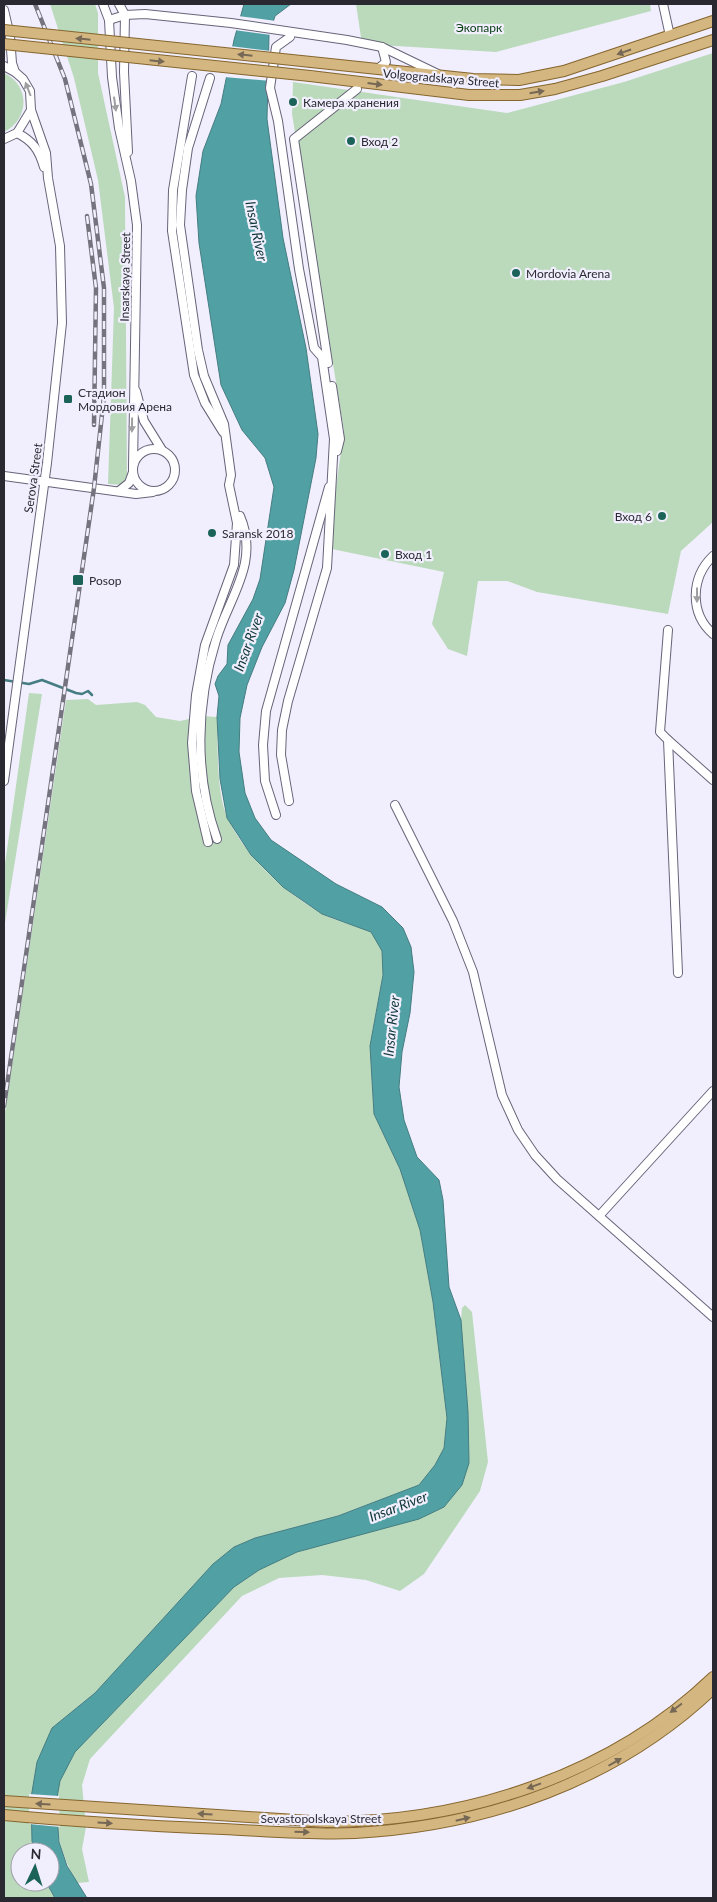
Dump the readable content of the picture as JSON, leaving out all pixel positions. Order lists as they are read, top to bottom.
{
  "streets": {
    "main road": ["Volgogradskaya Street", "Sevastopolskaya Street"],
    "street": ["Insarskaya Street", "Serova Street"]
  },
  "water": ["Insar River"],
  "parks": ["Экопарк"],
  "places": {
    "other": [
      "Камера хранения",
      "Вход 2",
      "Mordovia Arena",
      "Вход 6",
      "Saransk 2018",
      "Вход 1"
    ],
    "transit": ["Стадион Мордовия Арена", "Posop"]
  },
  "north": "top"
}
